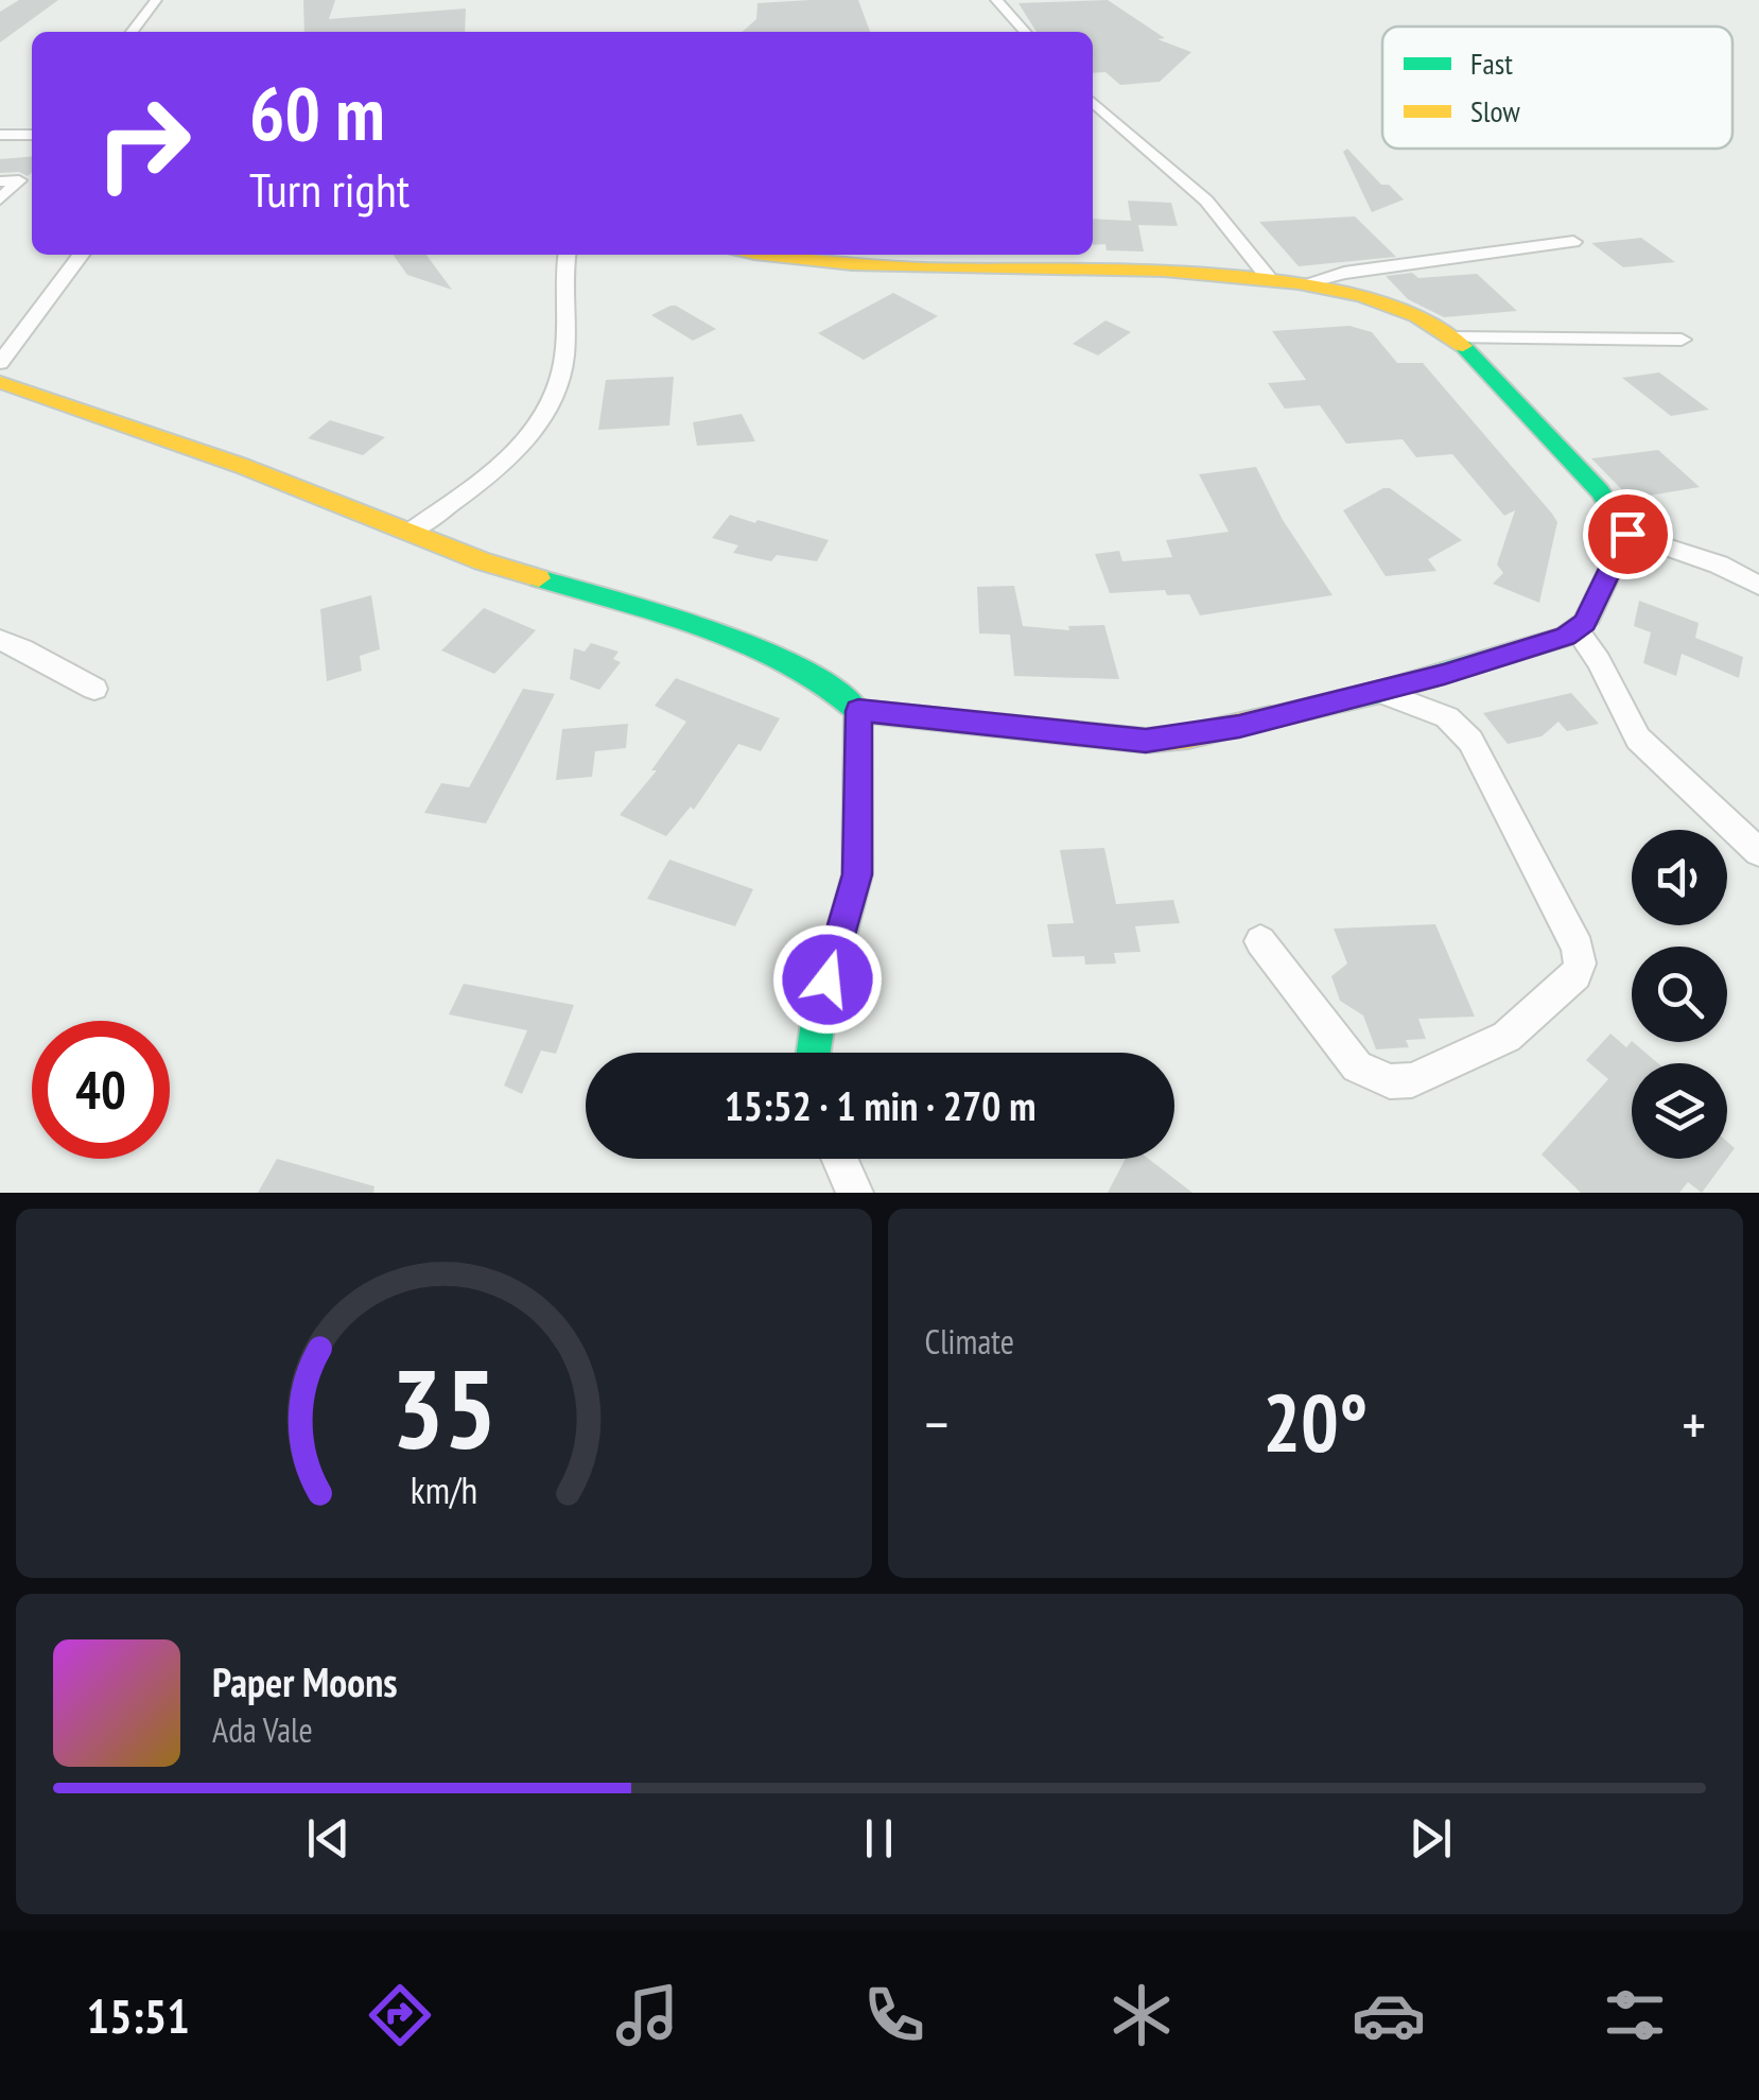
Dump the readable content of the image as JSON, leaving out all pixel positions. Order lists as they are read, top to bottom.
{
  "legend": ["Fast", "Slow"],
  "page": {
    "turn": ["60 m", "Turn right"],
    "limit": "40",
    "trip": "15:52 · 1 min · 270 m",
    "tile": "Climate",
    "heat": ["−", "20°", "+"],
    "song": ["Paper Moons", "Ada Vale"],
    "tabs": "15:51",
    "gauge": ["35", "km/h"]
  }
}
